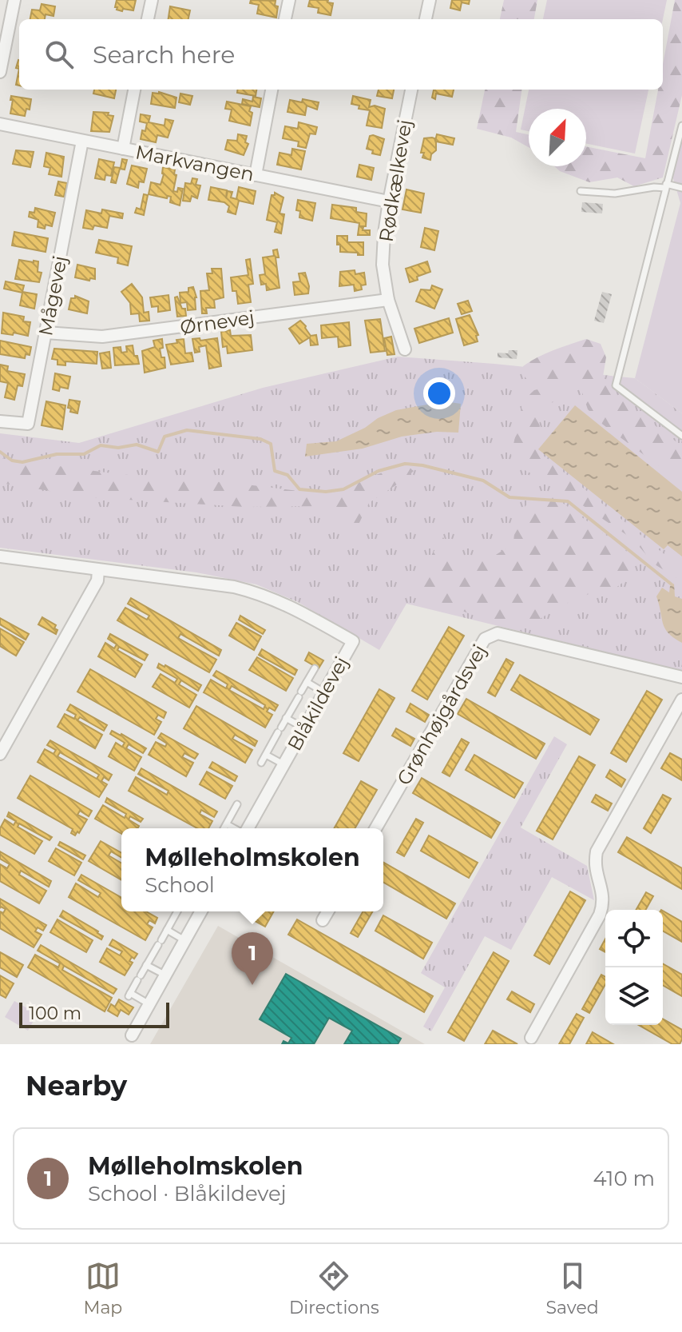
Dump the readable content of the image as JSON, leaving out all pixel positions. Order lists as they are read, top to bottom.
{
  "streets": {
    "street": [
      "Markvangen",
      "Rødkælkevej",
      "Mågevej",
      "Ørnevej",
      "Blåkildevej",
      "Grønhøjgårdsvej"
    ]
  },
  "crossings": [
    ["Markvangen", "Rødkælkevej"],
    ["Markvangen", "Mågevej"],
    ["Rødkælkevej", "Ørnevej"],
    ["Mågevej", "Ørnevej"]
  ],
  "scale_bar": "100 m",
  "north": "top right",
  "page": {
    "search": "Search here",
    "popup": ["Mølleholmskolen", "School"],
    "pins": "1",
    "scale": "100 m",
    "heading": "Nearby",
    "list": [
      {
        "mark": "1",
        "name": "Mølleholmskolen",
        "note": "School · Blåkildevej",
        "value": "410 m"
      }
    ],
    "nav": ["Map", "Directions", "Saved"]
  }
}
